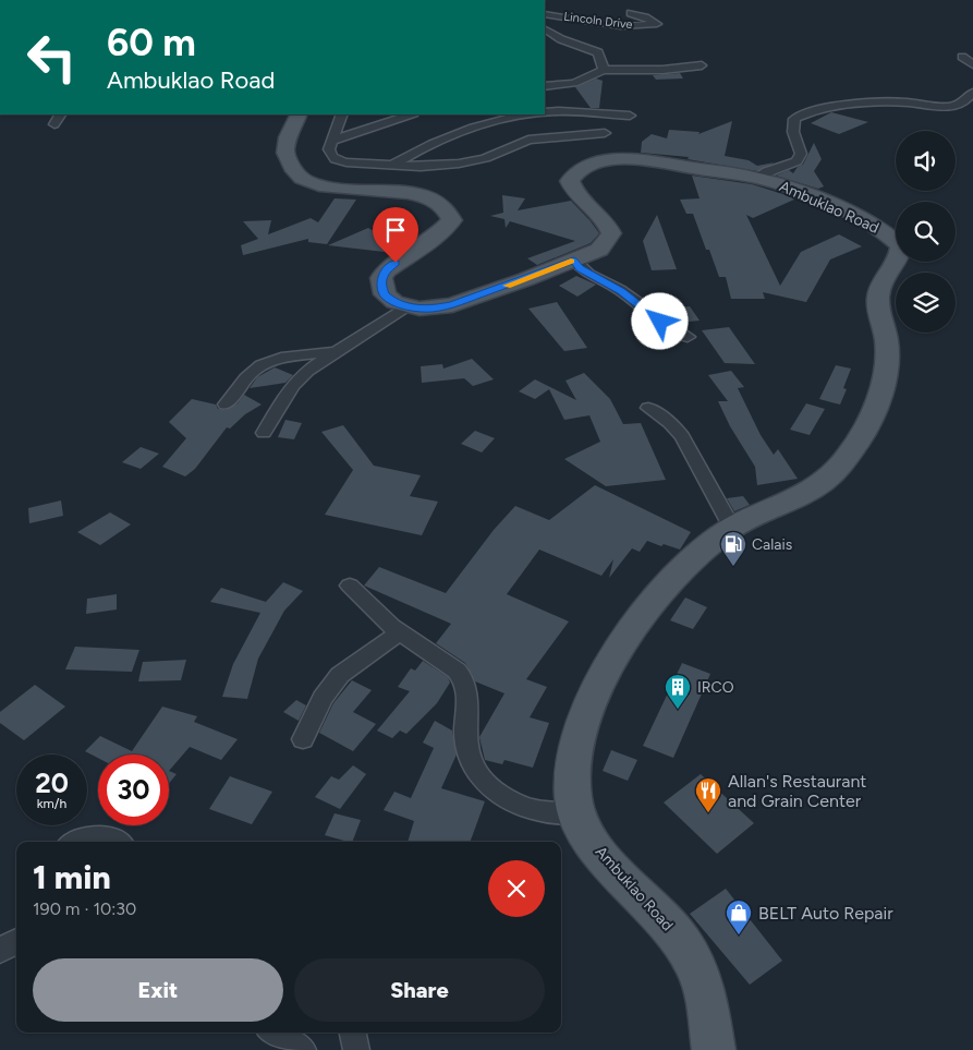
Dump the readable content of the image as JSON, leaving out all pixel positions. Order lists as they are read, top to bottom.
{
  "streets": {
    "main road": ["Ambuklao Road"],
    "street": ["Lincoln Drive"]
  },
  "places": {
    "fuel station": ["Calais"],
    "building": ["IRCO"],
    "restaurant": ["Allan's Restaurant and Grain Center"],
    "shop": ["BELT Auto Repair"]
  },
  "page": {
    "turn": ["60 m", "Ambuklao Road"],
    "speed": "20 km/h",
    "limit": "30",
    "heading": ["1 min", "190 m · 10:30"],
    "buttons": ["Exit", "Share"]
  }
}
